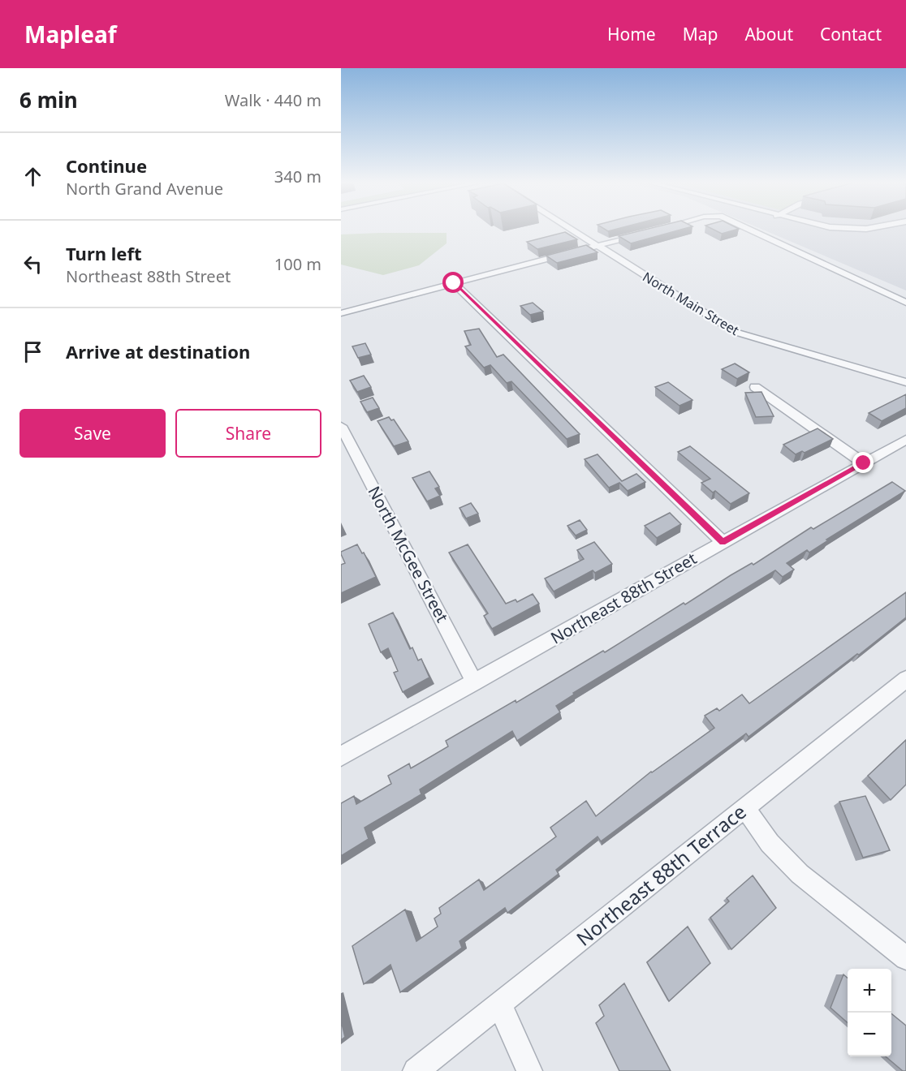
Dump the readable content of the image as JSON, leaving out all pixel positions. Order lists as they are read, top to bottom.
{
  "streets": {
    "street": [
      "North Main Street",
      "North McGee Street",
      "Northeast 88th Street",
      "Northeast 88th Terrace"
    ]
  },
  "crossings": [
    ["North McGee Street", "Northeast 88th Street"]
  ],
  "page": {
    "header": "Mapleaf",
    "nav": [
      "Home",
      "Map",
      "About",
      "Contact"
    ],
    "heading": ["6 min", "Walk · 440 m"],
    "list": [
      ["Continue", "North Grand Avenue", "340 m"],
      ["Turn left", "Northeast 88th Street", "100 m"],
      "Arrive at destination"
    ],
    "buttons": ["Save", "Share"],
    "map_buttons": ["+", "−"]
  }
}
